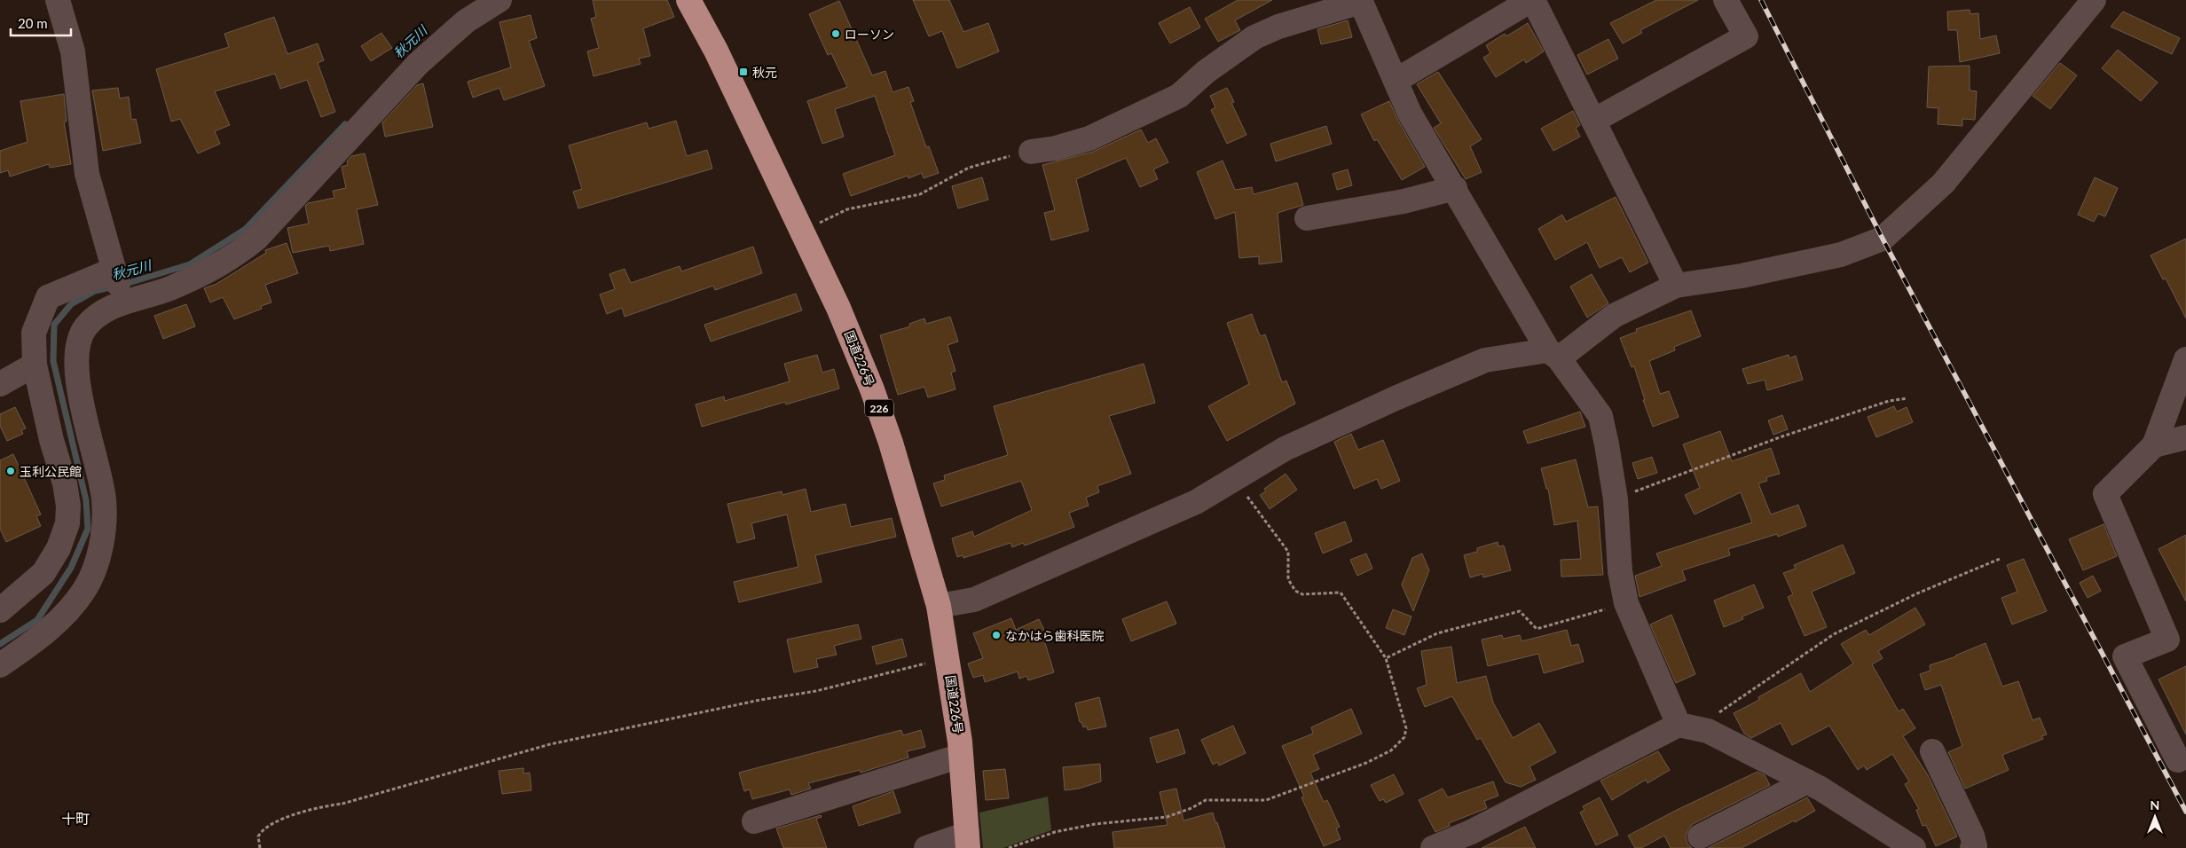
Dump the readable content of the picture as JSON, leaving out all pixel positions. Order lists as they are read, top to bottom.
{
  "streets": {
    "highway": ["国道226号", "226"]
  },
  "districts": ["十町"],
  "water": ["秋元川"],
  "places": {
    "other": ["ローソン", "玉利公民館", "なかはら歯科医院"],
    "transit": ["秋元"]
  },
  "scale_bar": "20 m",
  "north": "top"
}
